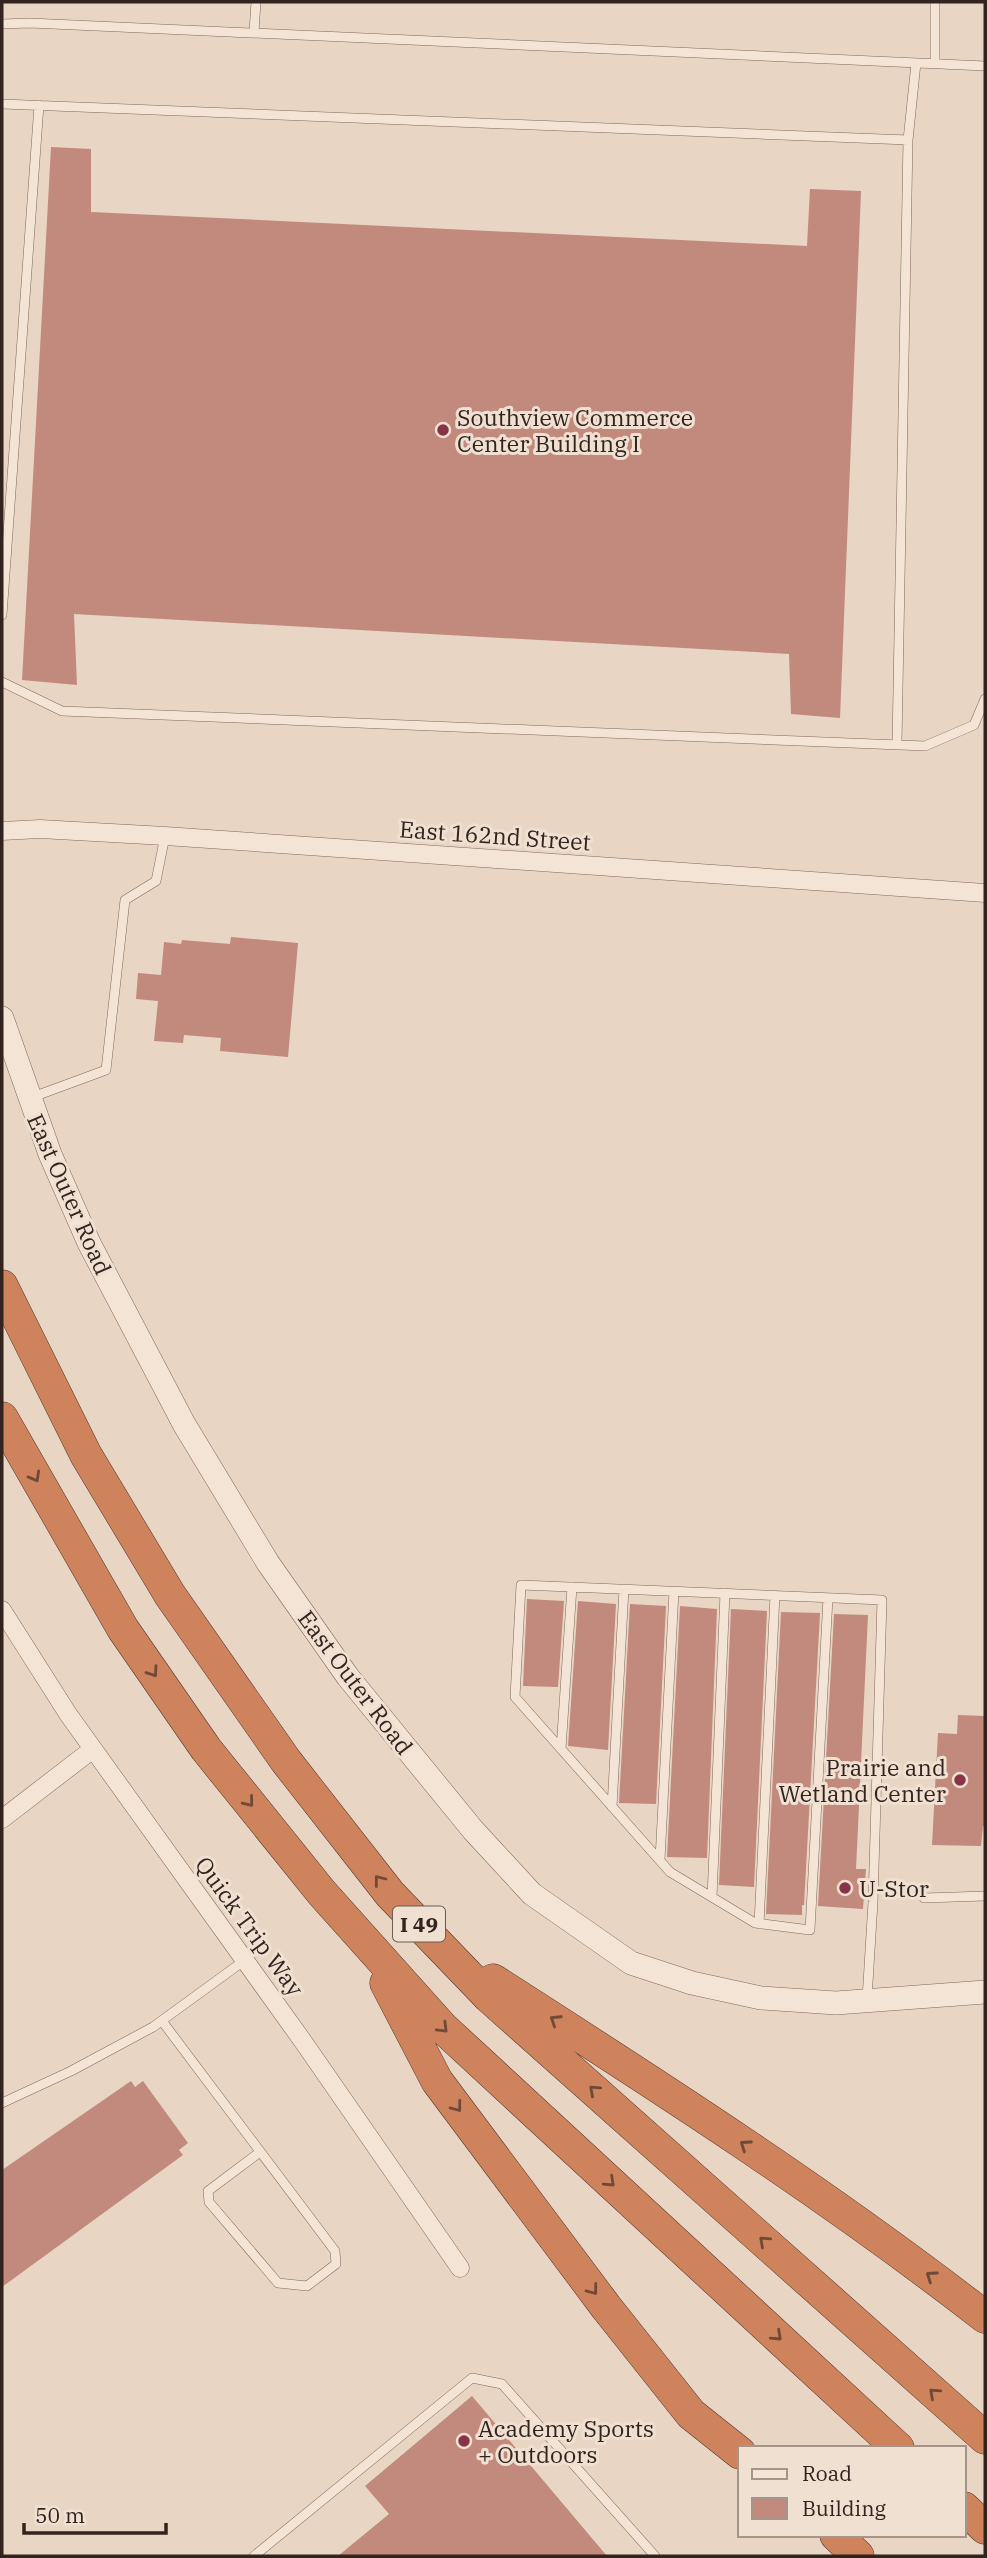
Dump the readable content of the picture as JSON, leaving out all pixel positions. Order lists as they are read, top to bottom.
{
  "streets": {
    "highway": ["I 49"],
    "street": ["East 162nd Street", "East Outer Road", "Quick Trip Way"]
  },
  "places": [
    "Southview Commerce Center Building I",
    "Prairie and Wetland Center",
    "U-Stor",
    "Academy Sports + Outdoors"
  ],
  "legend": ["Road", "Building"],
  "scale_bar": "50 m"
}
